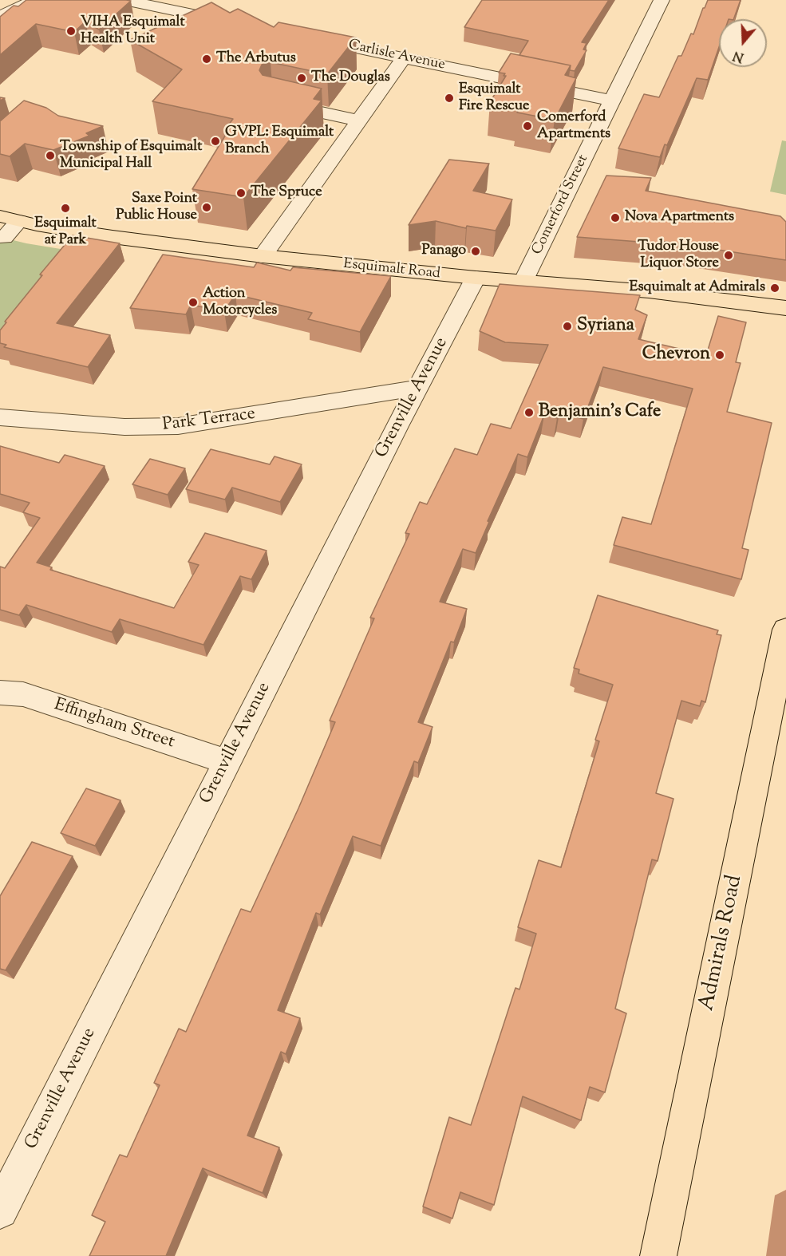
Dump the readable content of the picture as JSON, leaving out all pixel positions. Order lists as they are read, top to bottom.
{
  "streets": {
    "main road": ["Esquimalt Road", "Admirals Road"],
    "street": [
      "Carlisle Avenue",
      "Comerford Street",
      "Grenville Avenue",
      "Park Terrace",
      "Effingham Street"
    ]
  },
  "crossings": [
    ["Carlisle Avenue", "Comerford Street"],
    ["Comerford Street", "Esquimalt Road"],
    ["Esquimalt Road", "Grenville Avenue"],
    ["Grenville Avenue", "Park Terrace"],
    ["Grenville Avenue", "Effingham Street"]
  ],
  "places": [
    "VIHA Esquimalt Health Unit",
    "The Arbutus",
    "The Douglas",
    "Esquimalt Fire Rescue",
    "Comerford Apartments",
    "GVPL: Esquimalt Branch",
    "Township of Esquimalt Municipal Hall",
    "The Spruce",
    "Saxe Point Public House",
    "Esquimalt at Park",
    "Nova Apartments",
    "Panago",
    "Tudor House Liquor Store",
    "Esquimalt at Admirals",
    "Action Motorcycles",
    "Syriana",
    "Chevron",
    "Benjamin's Cafe"
  ],
  "north": "bottom"
}
